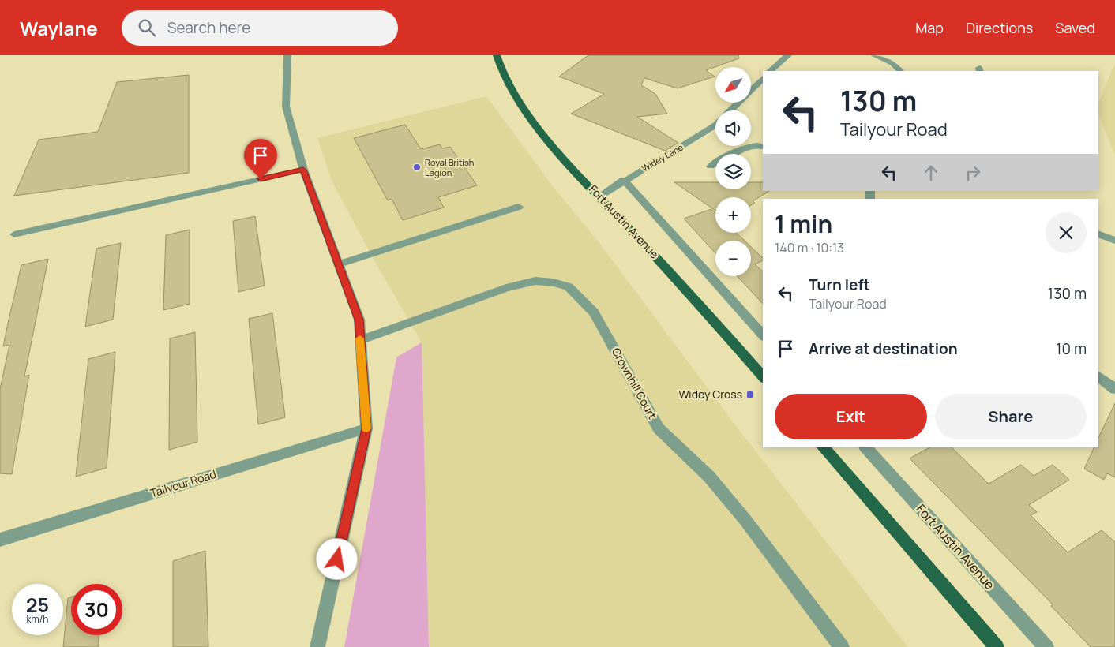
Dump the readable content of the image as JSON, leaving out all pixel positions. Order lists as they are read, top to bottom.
{
  "streets": {
    "main road": ["Fort Austin Avenue"],
    "street": ["Widey Lane", "Crownhill Court", "Tailyour Road"]
  },
  "crossings": [
    ["Widey Lane", "Fort Austin Avenue"]
  ],
  "places": {
    "other": ["Royal British Legion"],
    "transit": ["Widey Cross"]
  },
  "north": "bottom left",
  "page": {
    "header": "Waylane",
    "search": "Search here",
    "nav": ["Map", "Directions", "Saved"],
    "map_buttons": ["+", "−"],
    "turn": ["130 m", "Tailyour Road"],
    "heading": ["1 min", "140 m · 10:13"],
    "list": [
      {
        "name": "Turn left",
        "note": "Tailyour Road",
        "value": "130 m"
      },
      {
        "name": "Arrive at destination",
        "value": "10 m"
      }
    ],
    "buttons": ["Exit", "Share"],
    "speed": "25 km/h",
    "limit": "30"
  }
}
